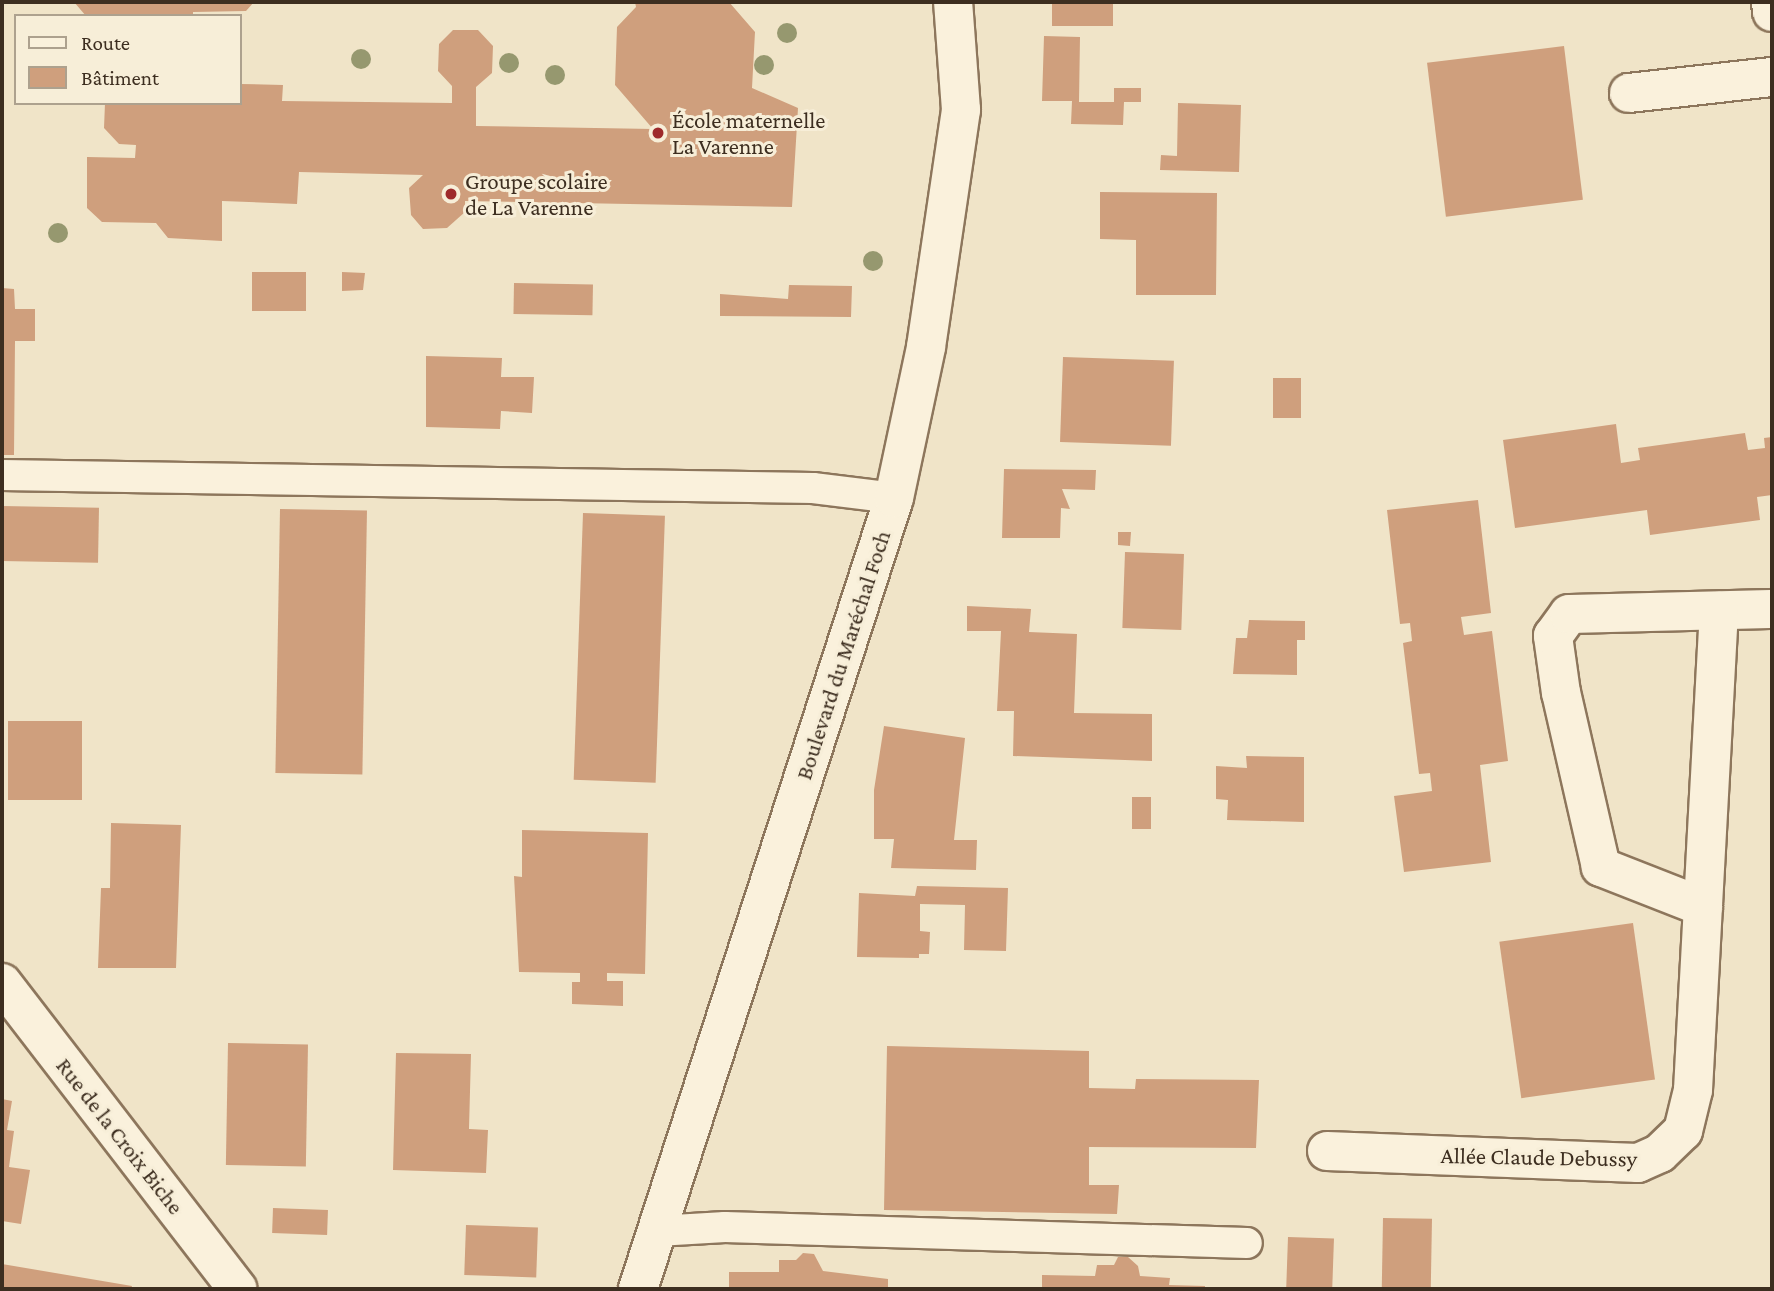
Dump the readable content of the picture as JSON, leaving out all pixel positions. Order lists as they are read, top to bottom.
{
  "streets": {
    "street": ["Boulevard du Maréchal Foch", "Rue de la Croix Biche", "Allée Claude Debussy"]
  },
  "places": ["École maternelle La Varenne", "Groupe scolaire de La Varenne"],
  "legend": ["Route", "Bâtiment"]
}
